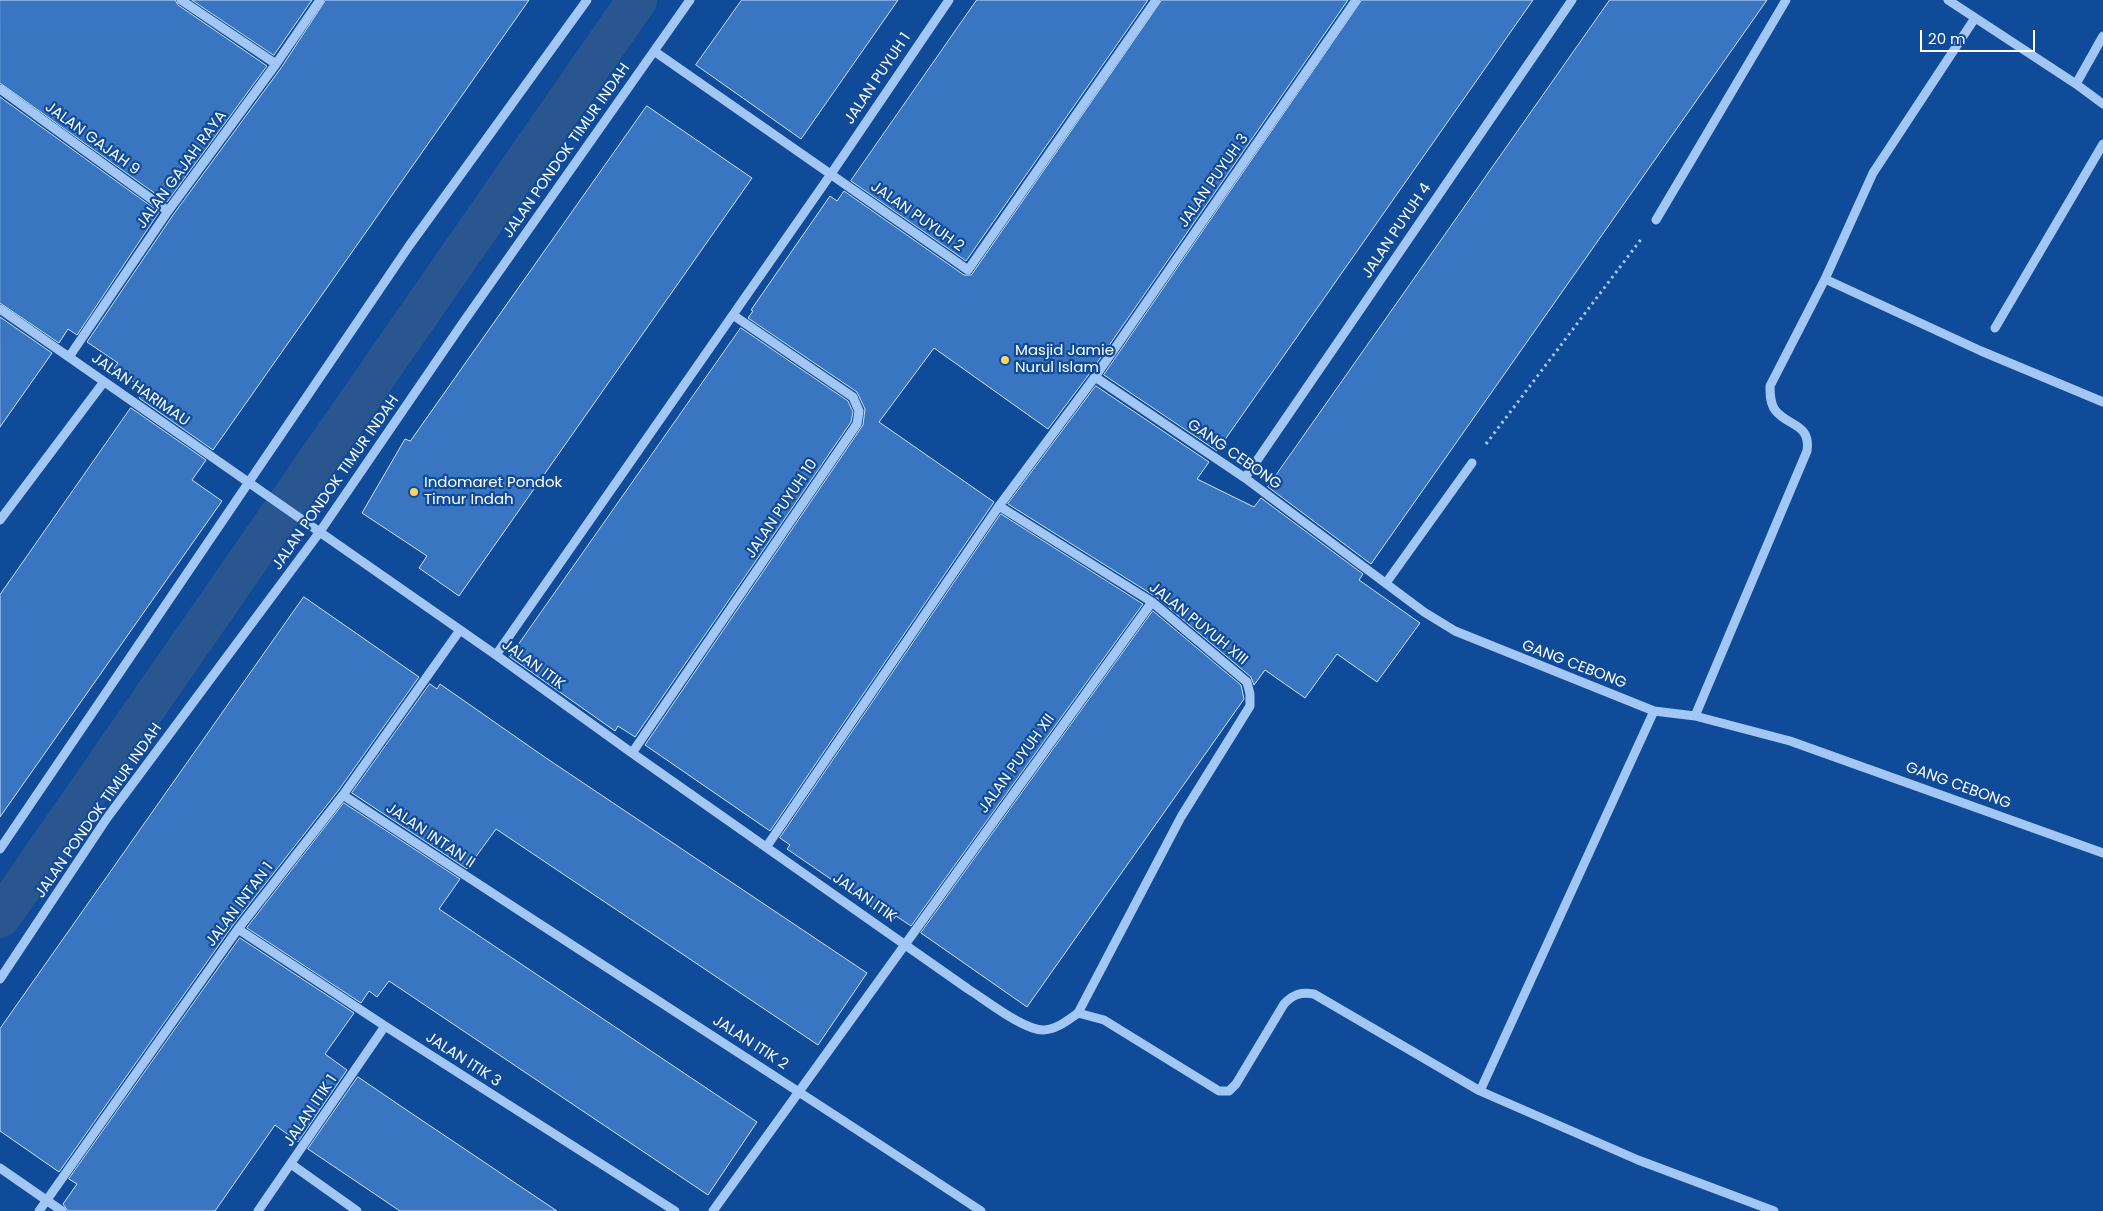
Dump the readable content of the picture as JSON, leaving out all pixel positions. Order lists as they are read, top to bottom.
{
  "streets": {
    "street": [
      "JALAN PUYUH 1",
      "JALAN GAJAH 9",
      "JALAN PONDOK TIMUR INDAH",
      "JALAN GAJAH RAYA",
      "JALAN PUYUH 3",
      "JALAN PUYUH 2",
      "JALAN PUYUH 4",
      "JALAN HARIMAU",
      "GANG CEBONG",
      "JALAN PUYUH 10",
      "JALAN PUYUH XIII",
      "JALAN ITIK",
      "JALAN PUYUH XII",
      "JALAN INTAN II",
      "JALAN INTAN 1",
      "JALAN ITIK 2",
      "JALAN ITIK 3",
      "JALAN ITIK 1"
    ]
  },
  "crossings": [
    ["JALAN PUYUH 1", "JALAN PUYUH 2"],
    ["JALAN PUYUH 1", "JALAN PUYUH 10"],
    ["JALAN PUYUH 1", "JALAN ITIK"],
    ["JALAN GAJAH 9", "JALAN GAJAH RAYA"],
    ["JALAN PONDOK TIMUR INDAH", "JALAN PUYUH 2"],
    ["JALAN PONDOK TIMUR INDAH", "JALAN HARIMAU"],
    ["JALAN PONDOK TIMUR INDAH", "JALAN ITIK"],
    ["JALAN GAJAH RAYA", "JALAN HARIMAU"],
    ["JALAN PUYUH 3", "GANG CEBONG"],
    ["JALAN PUYUH 3", "JALAN PUYUH XIII"],
    ["JALAN PUYUH 3", "JALAN ITIK"],
    ["JALAN PUYUH 4", "GANG CEBONG"],
    ["JALAN HARIMAU", "JALAN ITIK"],
    ["JALAN PUYUH 10", "JALAN ITIK"],
    ["JALAN PUYUH XIII", "JALAN ITIK"],
    ["JALAN PUYUH XIII", "JALAN PUYUH XII"],
    ["JALAN ITIK", "JALAN PUYUH XII"],
    ["JALAN ITIK", "JALAN INTAN 1"],
    ["JALAN PUYUH XII", "JALAN ITIK 2"],
    ["JALAN INTAN II", "JALAN INTAN 1"],
    ["JALAN INTAN II", "JALAN ITIK 2"],
    ["JALAN INTAN 1", "JALAN ITIK 3"],
    ["JALAN ITIK 3", "JALAN ITIK 1"]
  ],
  "places": ["Masjid Jamie Nurul Islam", "Indomaret Pondok Timur Indah"],
  "scale_bar": "20 m"
}
